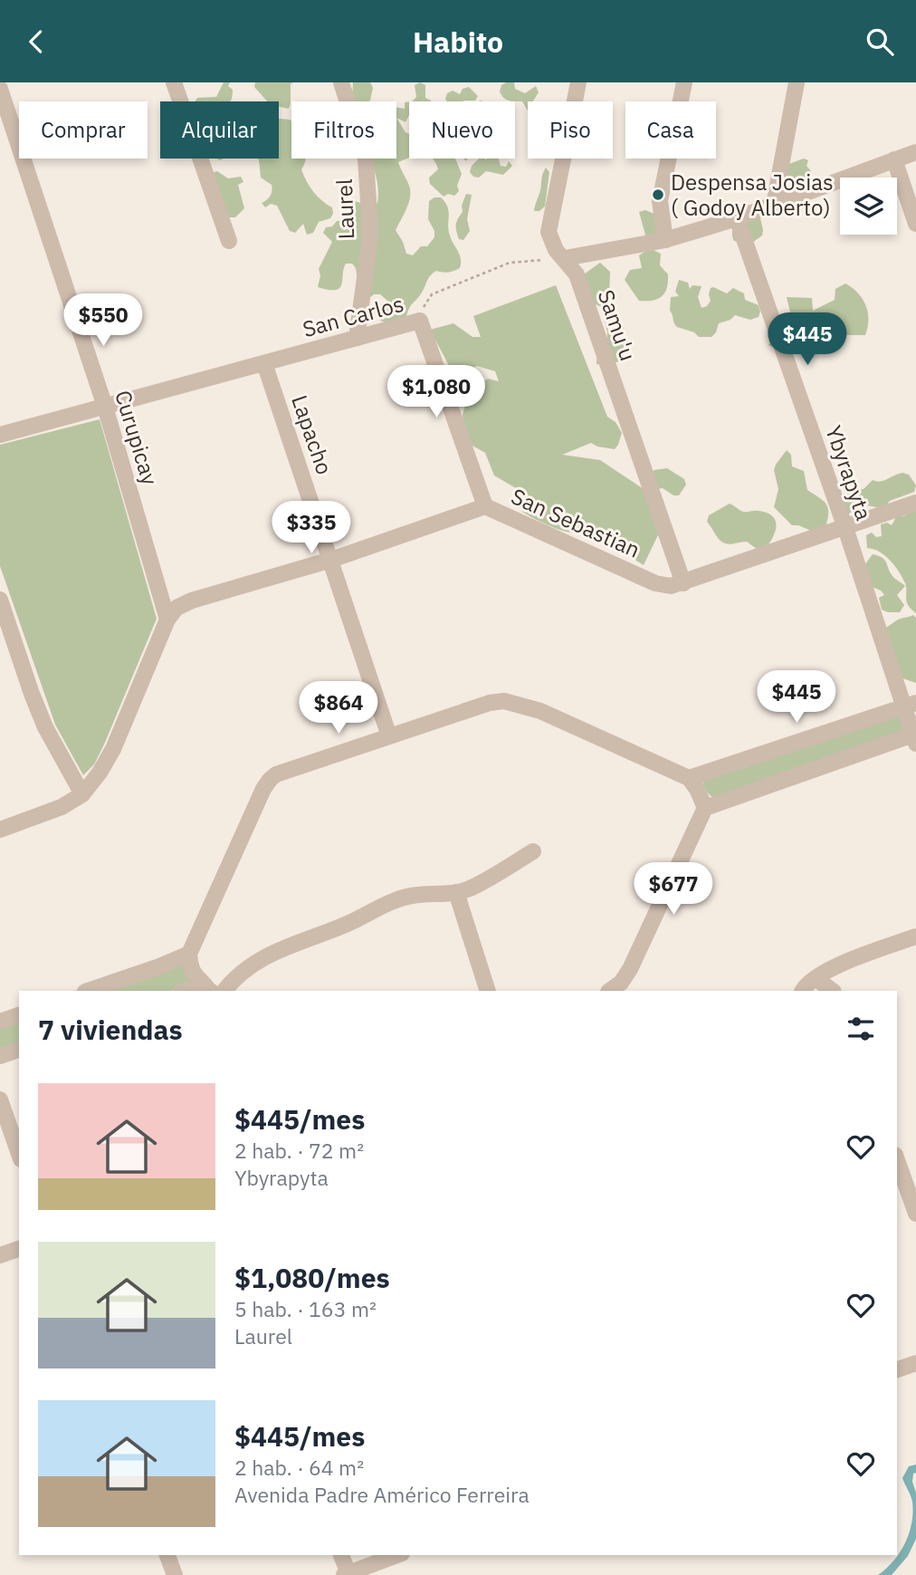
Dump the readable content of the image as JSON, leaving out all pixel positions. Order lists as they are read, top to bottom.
{
  "streets": {
    "street": [
      "Laurel",
      "San Carlos",
      "Samu'u",
      "Lapacho",
      "Curupicay",
      "Ybyrapyta",
      "San Sebastian"
    ]
  },
  "crossings": [
    ["Laurel", "San Carlos"],
    ["San Carlos", "Samu'u"],
    ["San Carlos", "Lapacho"],
    ["San Carlos", "Curupicay"],
    ["Samu'u", "San Sebastian"],
    ["Lapacho", "San Sebastian"],
    ["Curupicay", "San Sebastian"],
    ["Ybyrapyta", "San Sebastian"]
  ],
  "places": ["Despensa Josias ( Godoy Alberto)"],
  "page": {
    "header": "Habito",
    "chip": [
      "Comprar",
      "Alquilar",
      "Filtros",
      "Nuevo",
      "Piso",
      "Casa"
    ],
    "price": [
      "$550",
      "$445",
      "$1,080",
      "$335",
      "$445",
      "$864",
      "$677"
    ],
    "heading": "7 viviendas",
    "list": [
      {
        "name": "$445/mes",
        "note": "2 hab. · 72 m² · Ybyrapyta"
      },
      {
        "name": "$1,080/mes",
        "note": "5 hab. · 163 m² · Laurel"
      },
      {
        "name": "$445/mes",
        "note": "2 hab. · 64 m² · Avenida Padre Américo Ferreira"
      }
    ]
  }
}
